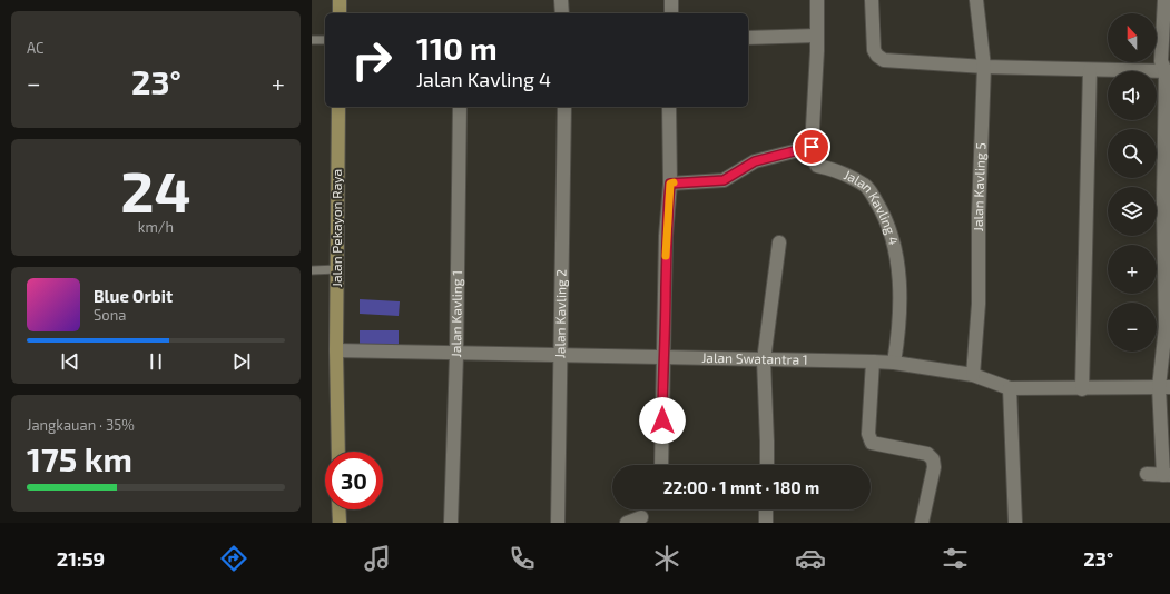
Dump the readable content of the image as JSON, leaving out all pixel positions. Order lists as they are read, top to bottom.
{
  "streets": {
    "main road": ["Jalan Pekayon Raya"],
    "street": [
      "Jalan Kavling 5",
      "Jalan Kavling 4",
      "Jalan Kavling 1",
      "Jalan Kavling 2",
      "Jalan Swatantra 1"
    ]
  },
  "crossings": [
    ["Jalan Kavling 5", "Jalan Swatantra 1"],
    ["Jalan Kavling 4", "Jalan Swatantra 1"],
    ["Jalan Pekayon Raya", "Jalan Swatantra 1"],
    ["Jalan Kavling 1", "Jalan Swatantra 1"],
    ["Jalan Kavling 2", "Jalan Swatantra 1"]
  ],
  "north": "top",
  "page": {
    "tile": [
      "AC",
      ["24", "km/h"],
      ["Jangkauan · 35%", "175 km"]
    ],
    "map_buttons": ["+", "−"],
    "turn": ["110 m", "Jalan Kavling 4"],
    "heat": ["−", "23°", "+"],
    "song": ["Blue Orbit", "Sona"],
    "limit": "30",
    "trip": "22:00 · 1 mnt · 180 m",
    "tabs": ["21:59", "23°"]
  }
}
